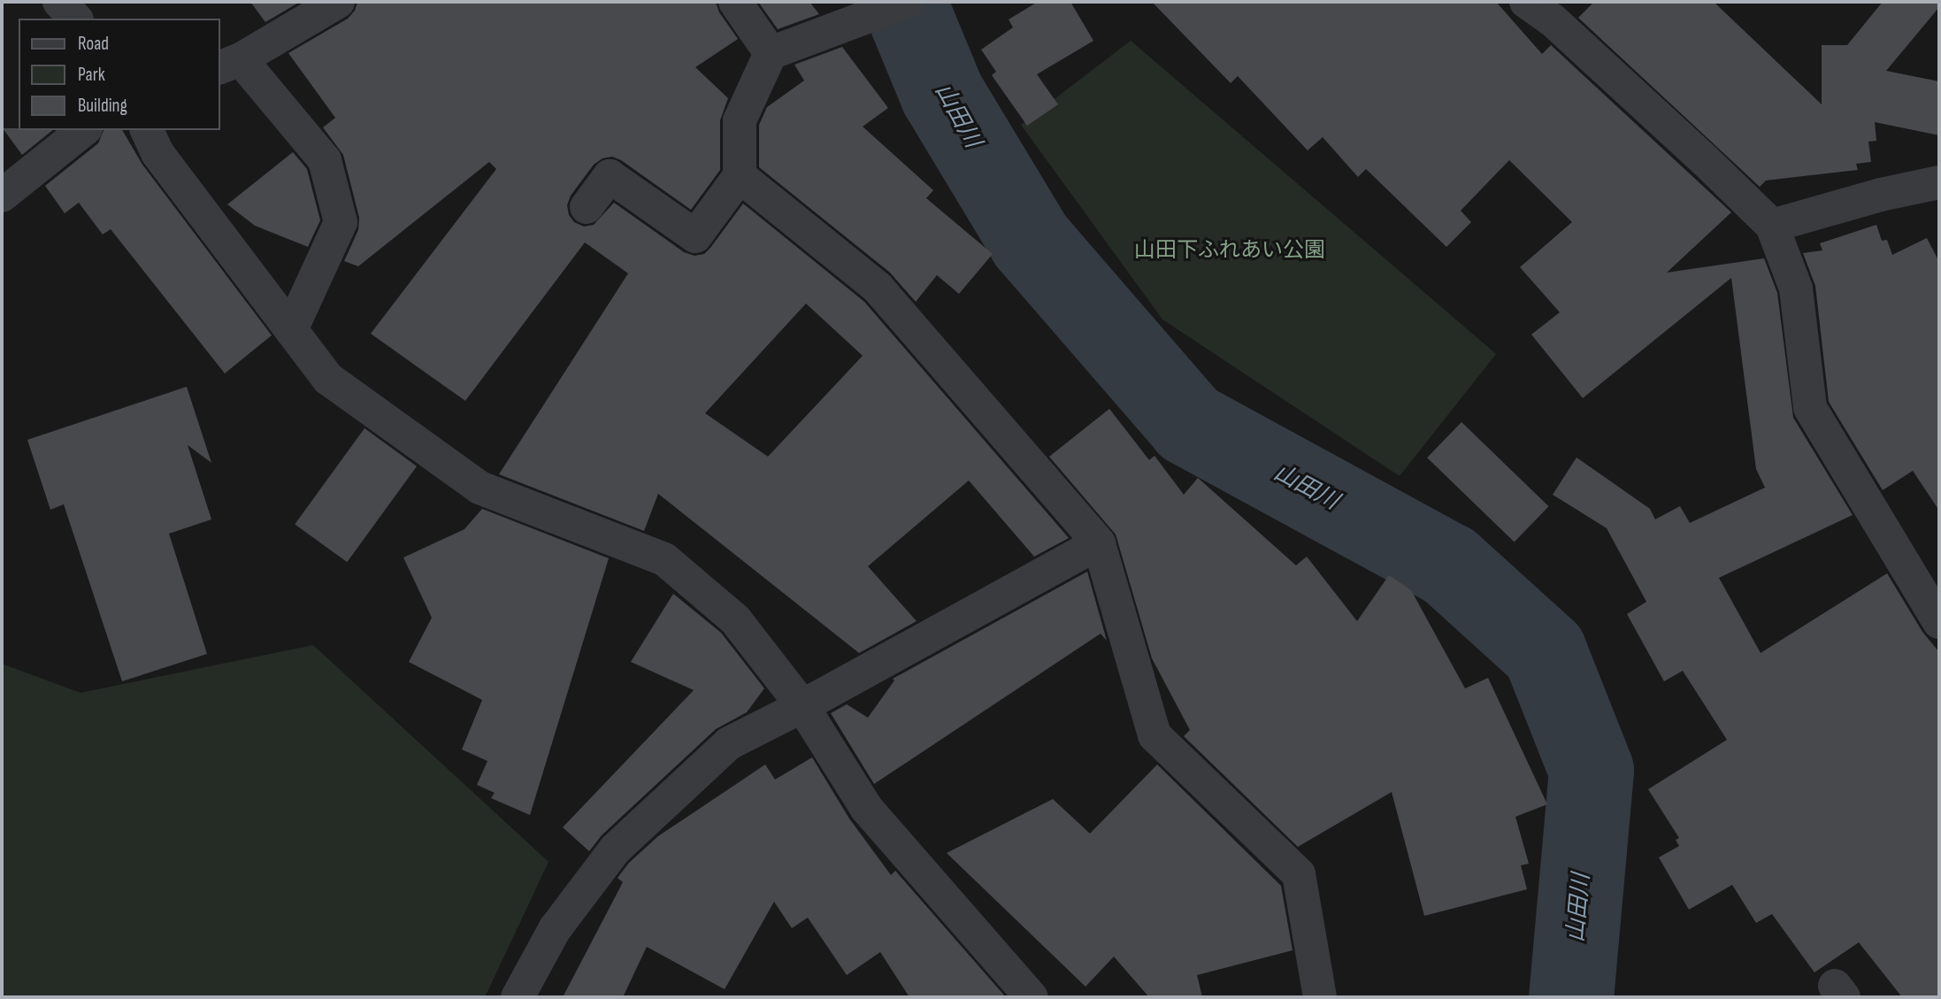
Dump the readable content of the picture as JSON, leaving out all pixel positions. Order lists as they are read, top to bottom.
{
  "water": ["山田川"],
  "parks": ["山田下ふれあい公園"],
  "legend": ["Road", "Park", "Building"]
}
